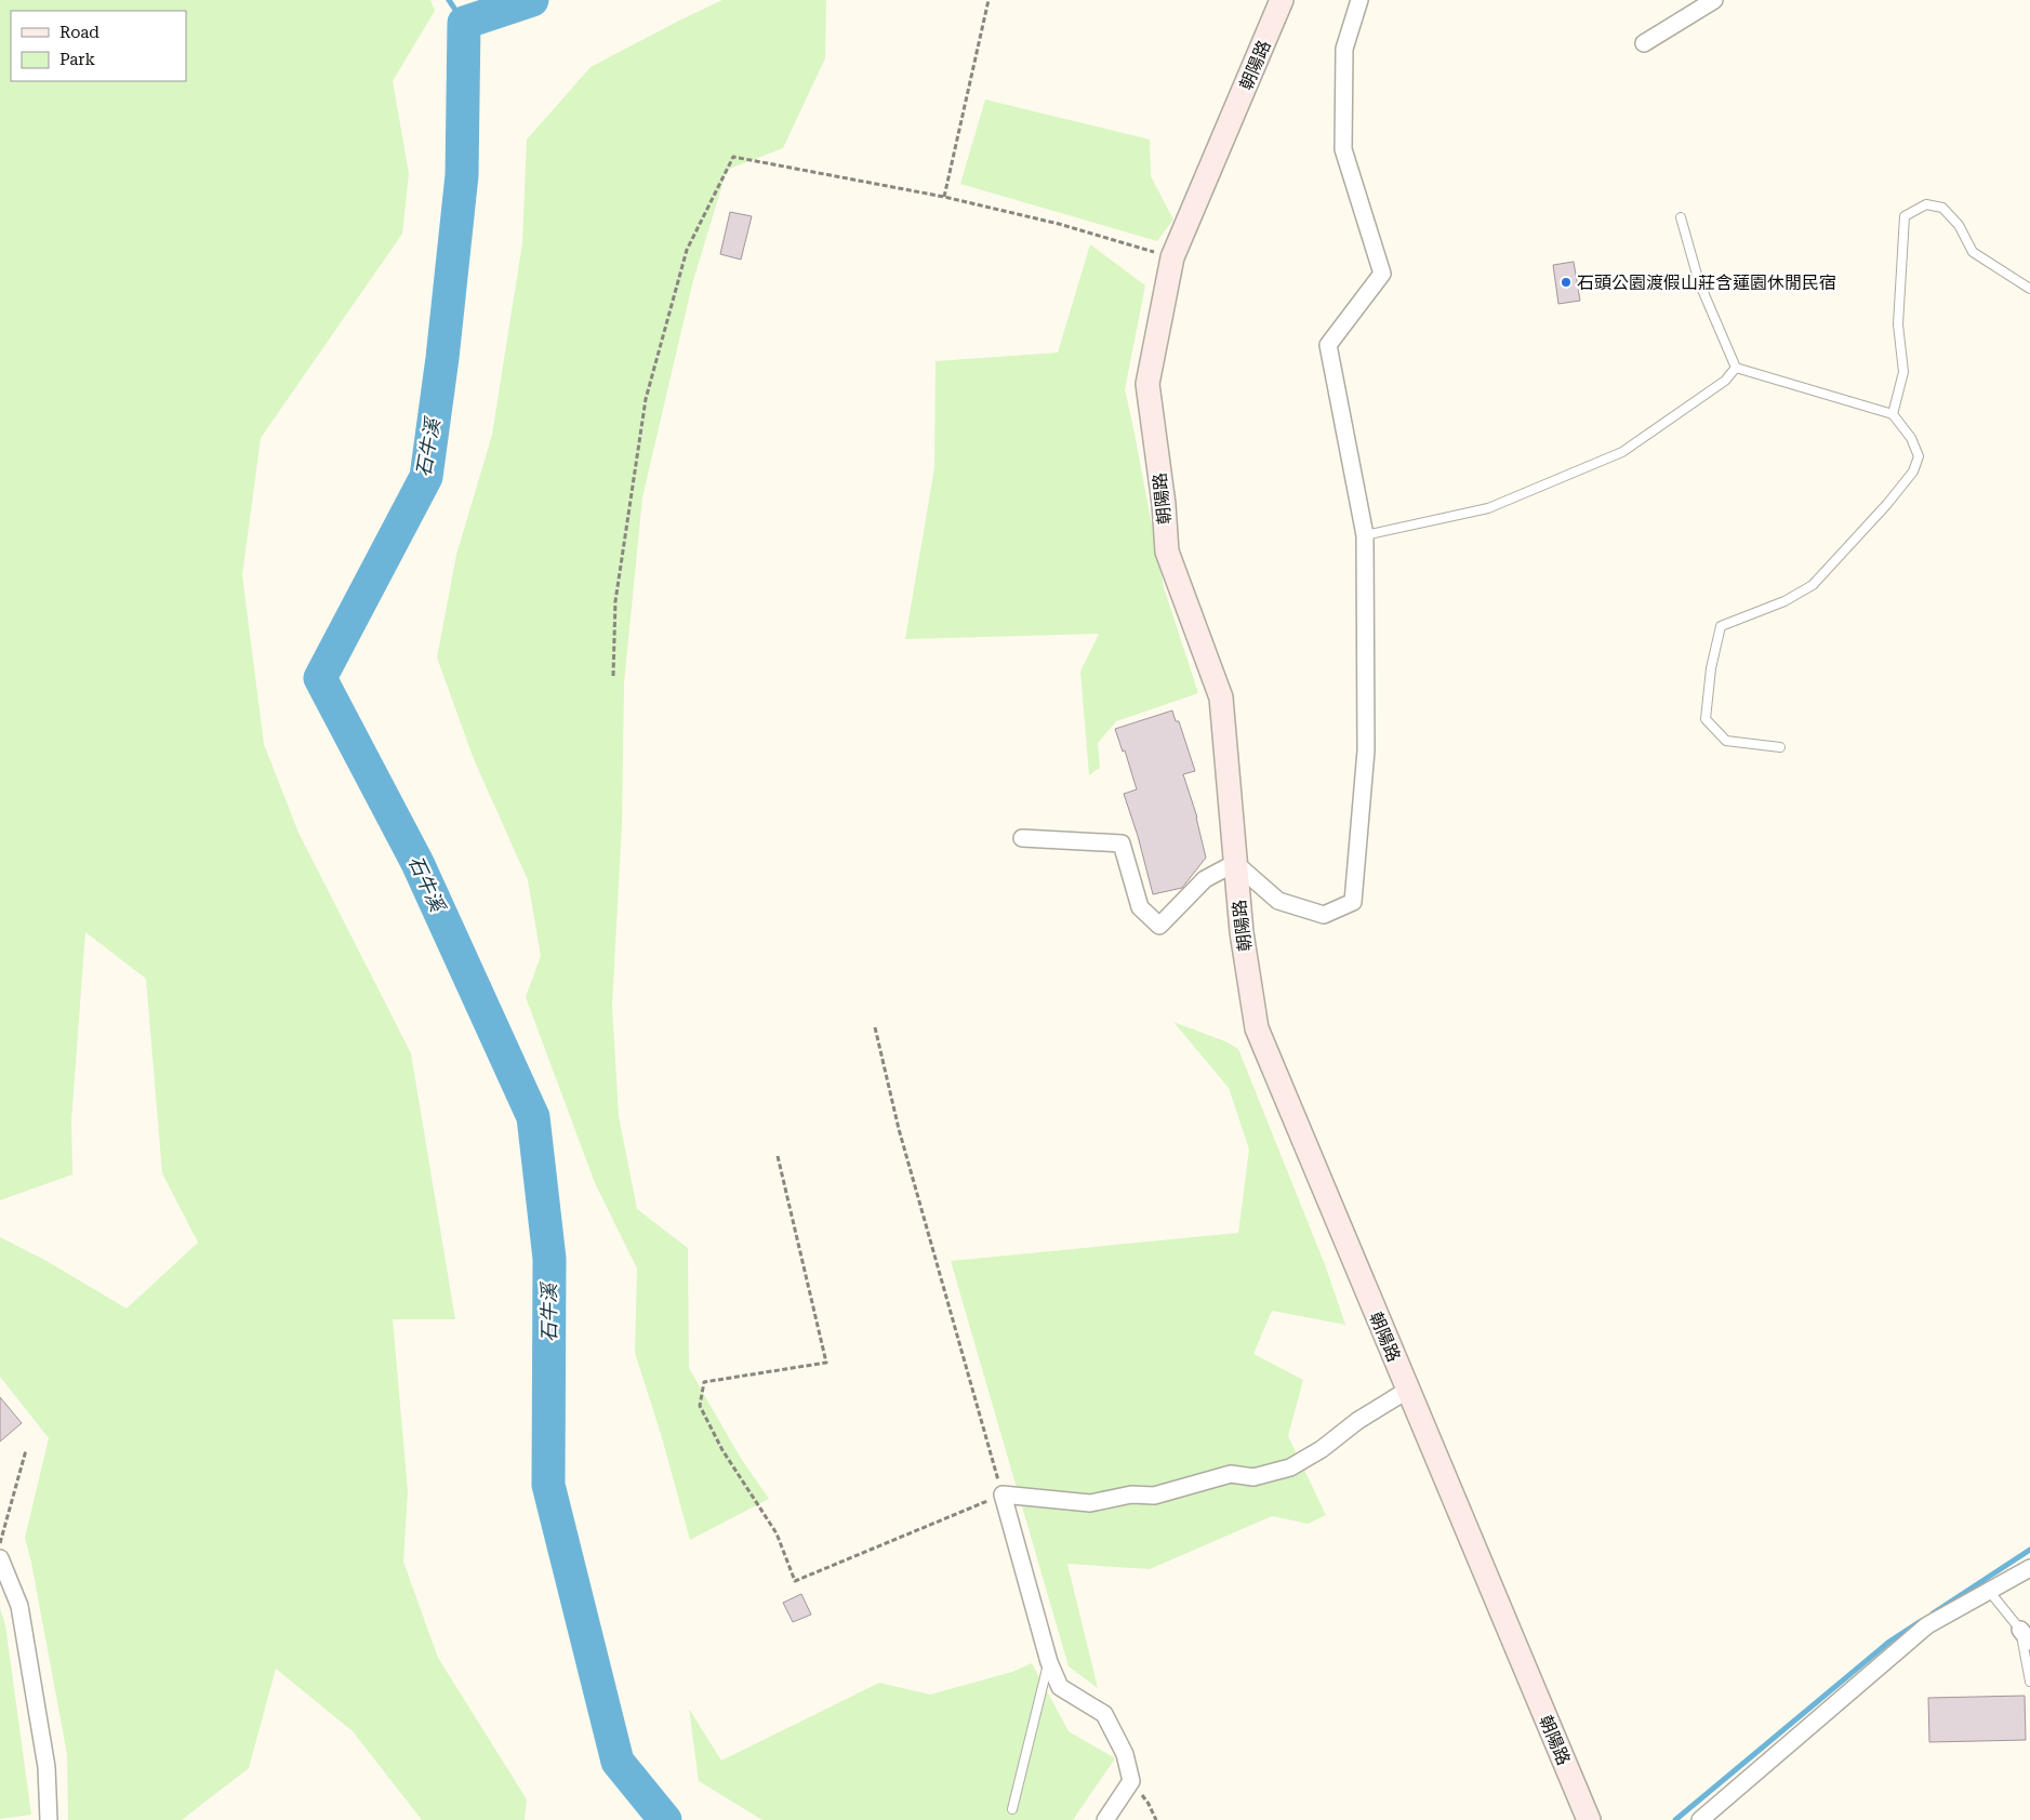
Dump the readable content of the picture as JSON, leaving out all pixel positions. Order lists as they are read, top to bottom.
{
  "streets": {
    "main road": ["朝陽路"]
  },
  "water": ["石牛溪"],
  "places": ["石頭公園渡假山莊含蓮園休閒民宿"],
  "legend": ["Road", "Park"]
}
